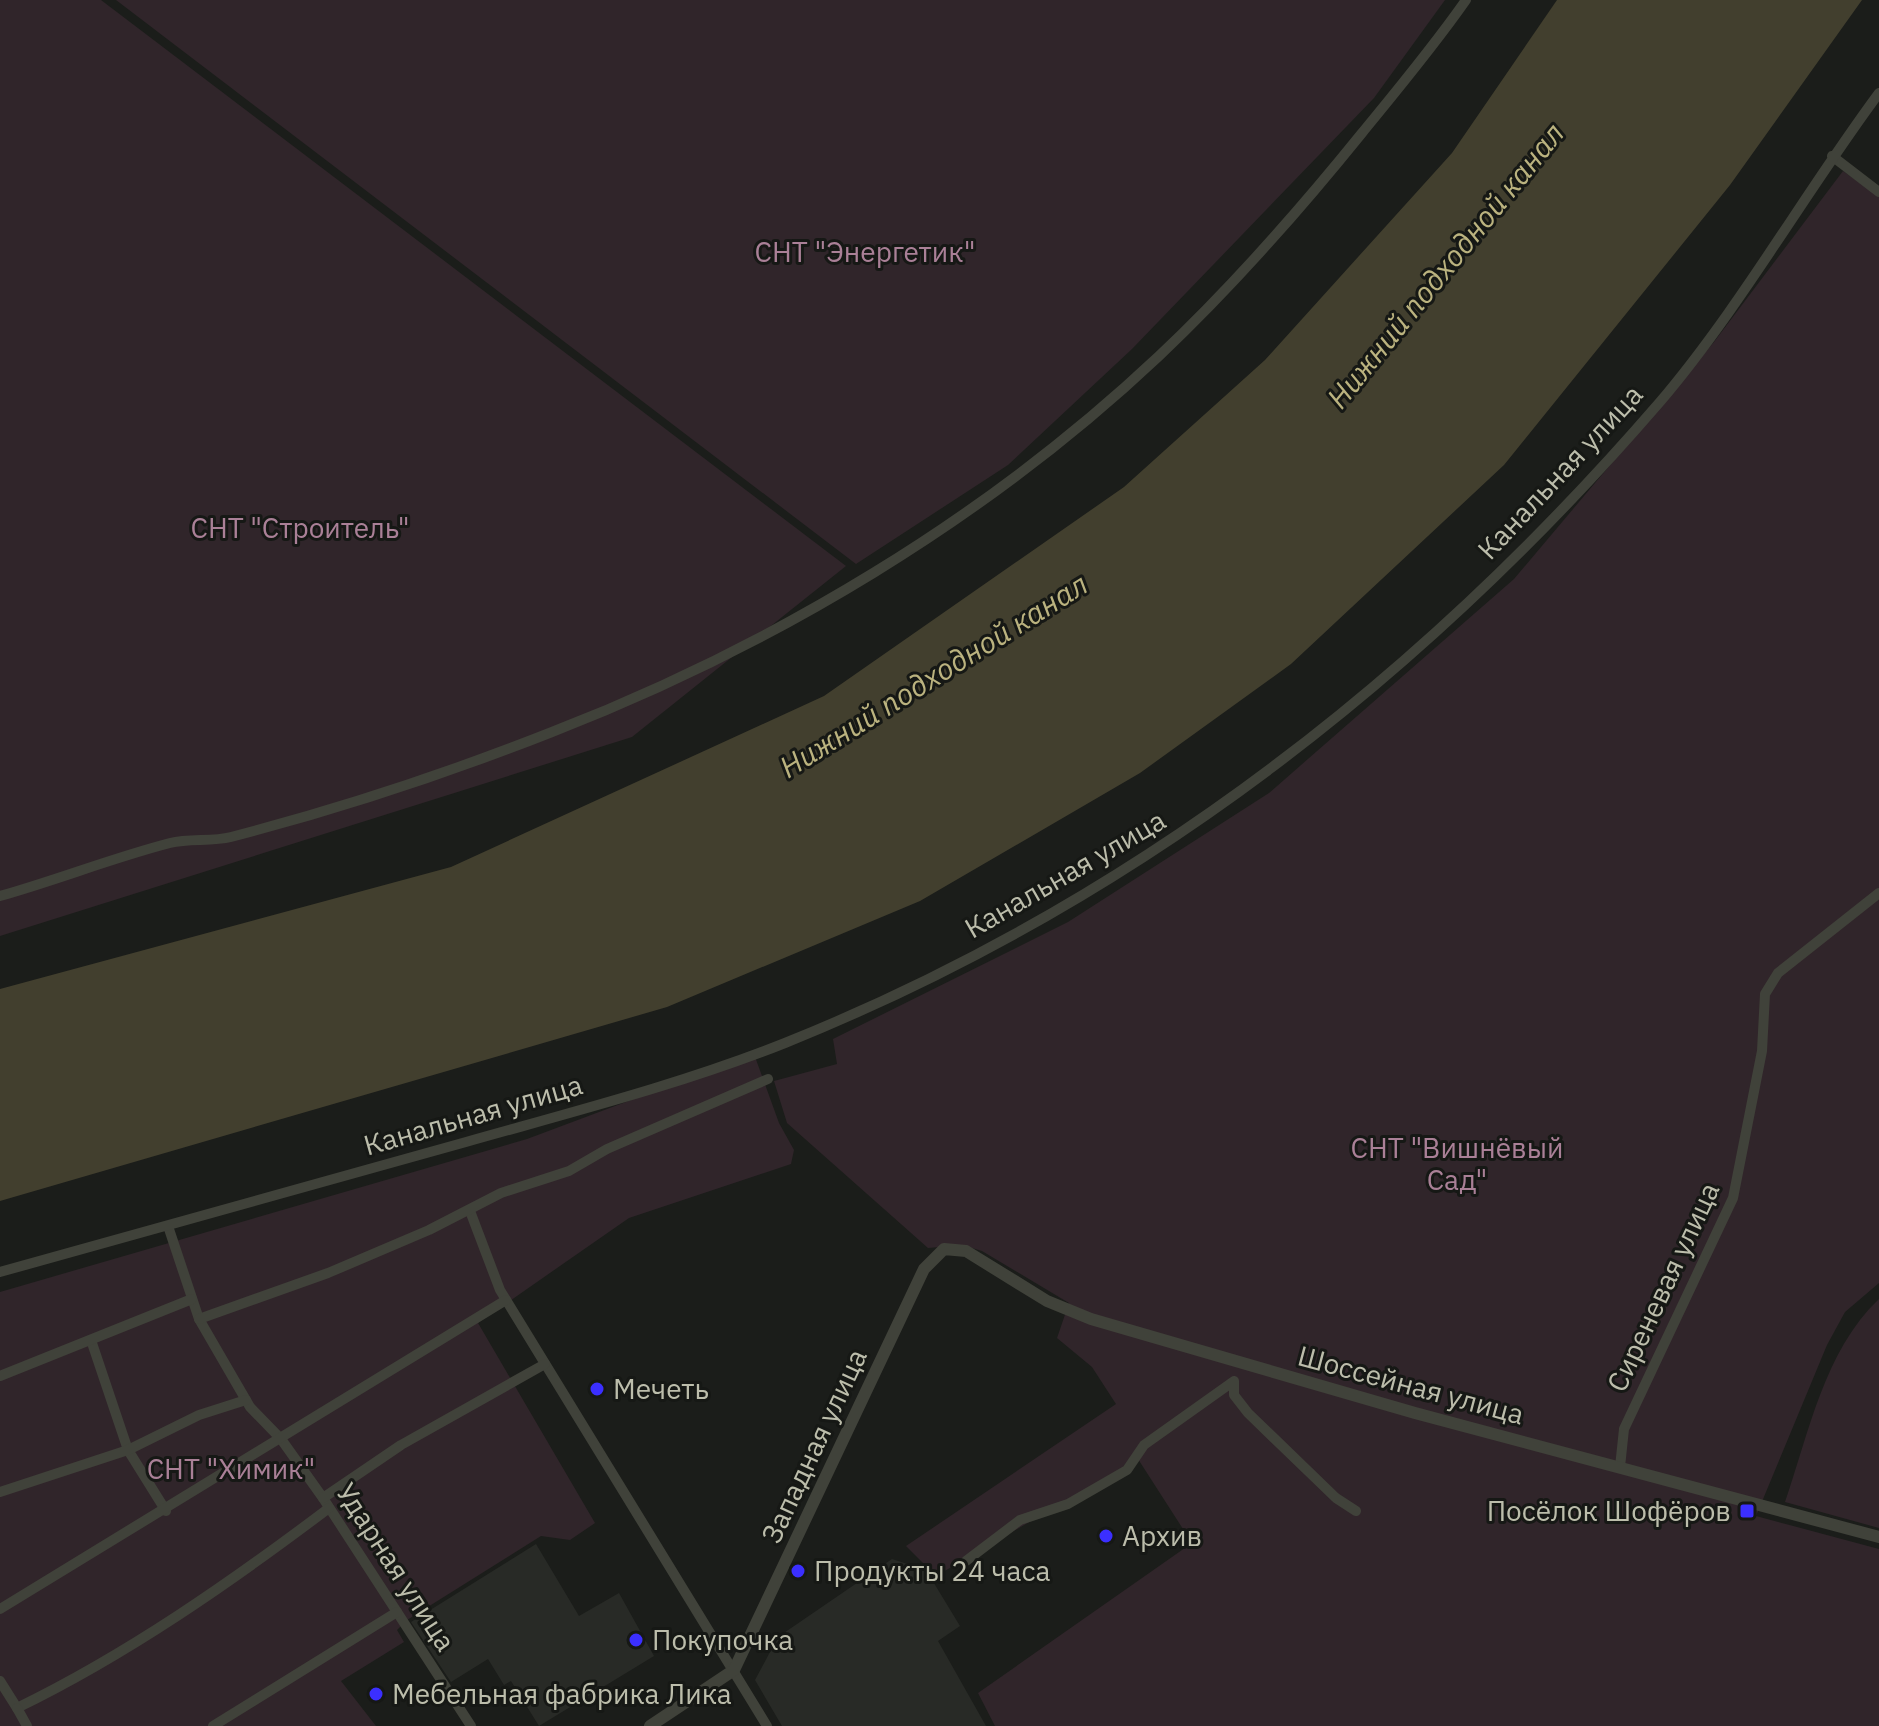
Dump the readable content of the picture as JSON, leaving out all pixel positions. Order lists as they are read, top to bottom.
{
  "streets": {
    "street": [
      "Канальная улица",
      "Сиреневая улица",
      "Шоссейная улица",
      "Западная улица",
      "Ударная улица"
    ]
  },
  "crossings": [
    ["Канальная улица", "Ударная улица"],
    ["Сиреневая улица", "Шоссейная улица"],
    ["Шоссейная улица", "Западная улица"]
  ],
  "water": ["Нижний подходной канал"],
  "parks": [
    "СНТ \"Энергетик\"",
    "СНТ \"Строитель\"",
    "СНТ \"Вишнёвый Сад\"",
    "СНТ \"Химик\""
  ],
  "places": {
    "other": [
      "Мечеть",
      "Архив",
      "Продукты 24 часа",
      "Покупочка",
      "Мебельная фабрика Лика"
    ],
    "transit": ["Посёлок Шофёров"]
  }
}
